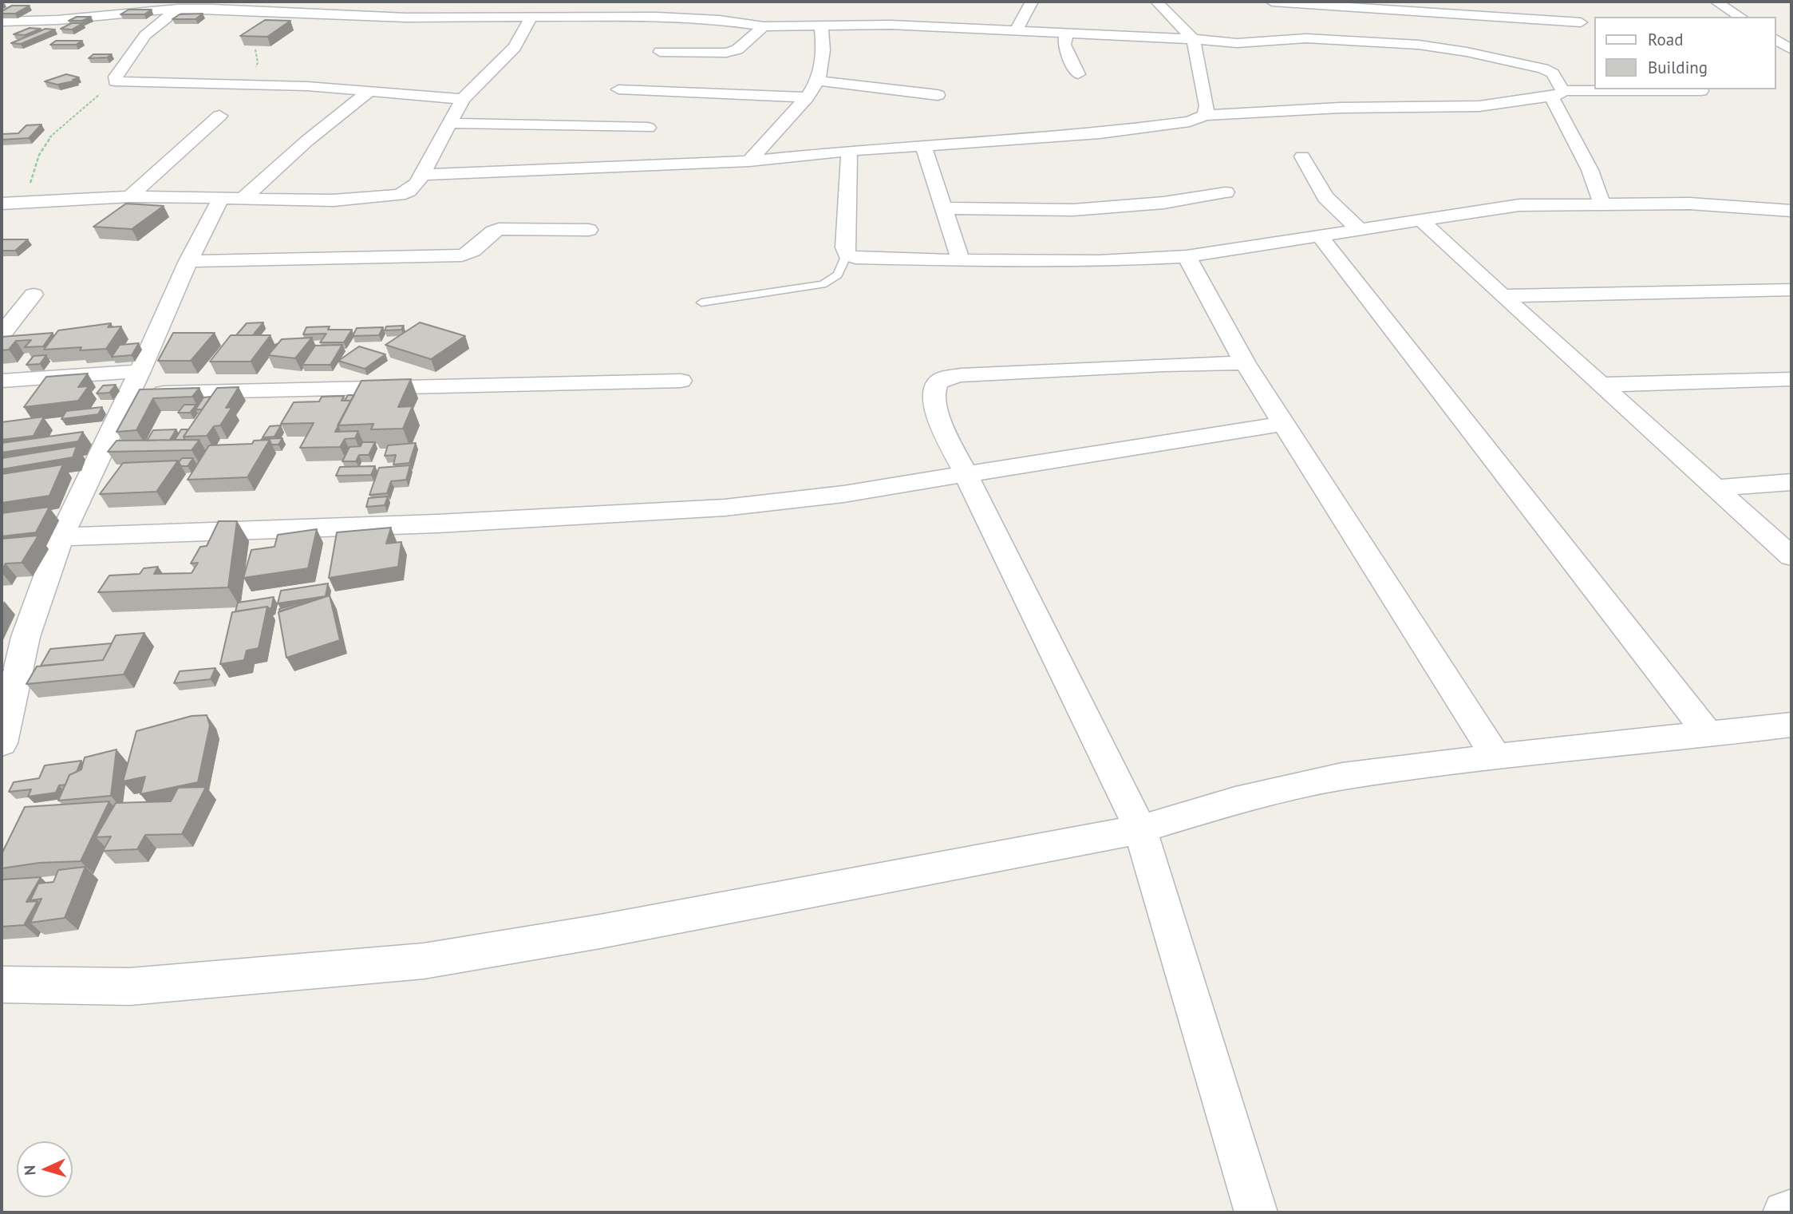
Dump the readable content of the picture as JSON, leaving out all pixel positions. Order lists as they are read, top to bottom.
{
  "legend": ["Road", "Building"],
  "north": "left"
}
